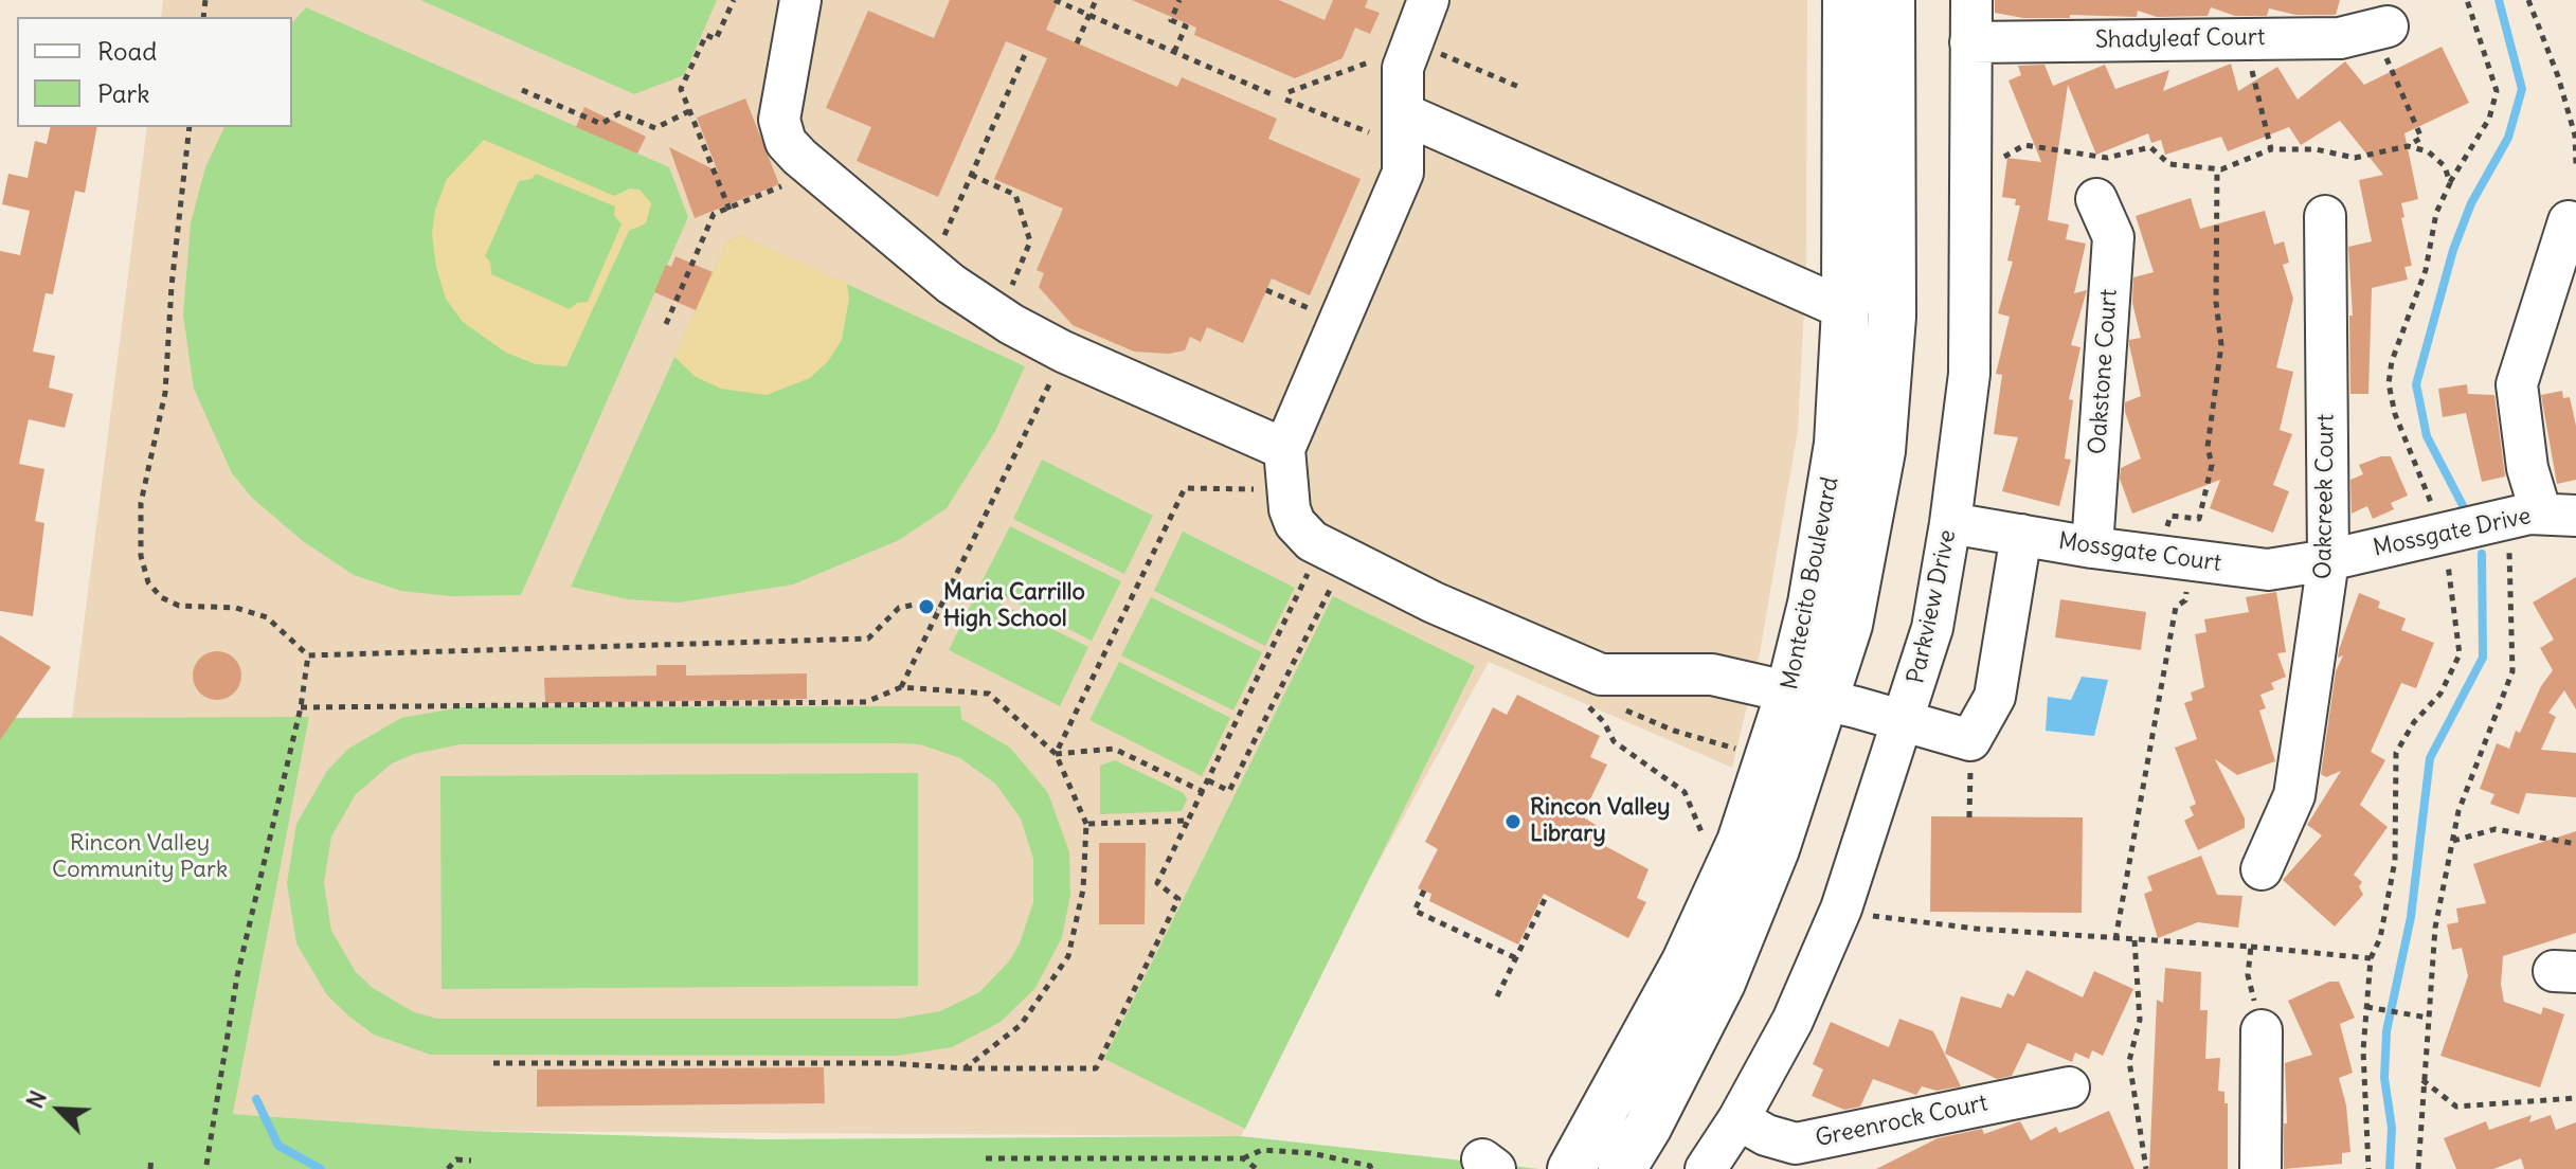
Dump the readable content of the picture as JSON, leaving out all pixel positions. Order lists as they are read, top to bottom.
{
  "streets": {
    "main road": ["Montecito Boulevard"],
    "street": [
      "Shadyleaf Court",
      "Oakstone Court",
      "Oakcreek Court",
      "Mossgate Drive",
      "Mossgate Court",
      "Parkview Drive",
      "Greenrock Court"
    ]
  },
  "crossings": [
    ["Shadyleaf Court", "Parkview Drive"],
    ["Oakstone Court", "Mossgate Court"],
    ["Oakcreek Court", "Mossgate Drive"],
    ["Oakcreek Court", "Mossgate Court"],
    ["Mossgate Drive", "Mossgate Court"],
    ["Mossgate Court", "Parkview Drive"],
    ["Parkview Drive", "Greenrock Court"]
  ],
  "parks": ["Rincon Valley Community Park"],
  "places": ["Maria Carrillo High School", "Rincon Valley Library"],
  "legend": ["Road", "Park"],
  "north": "top left"
}
